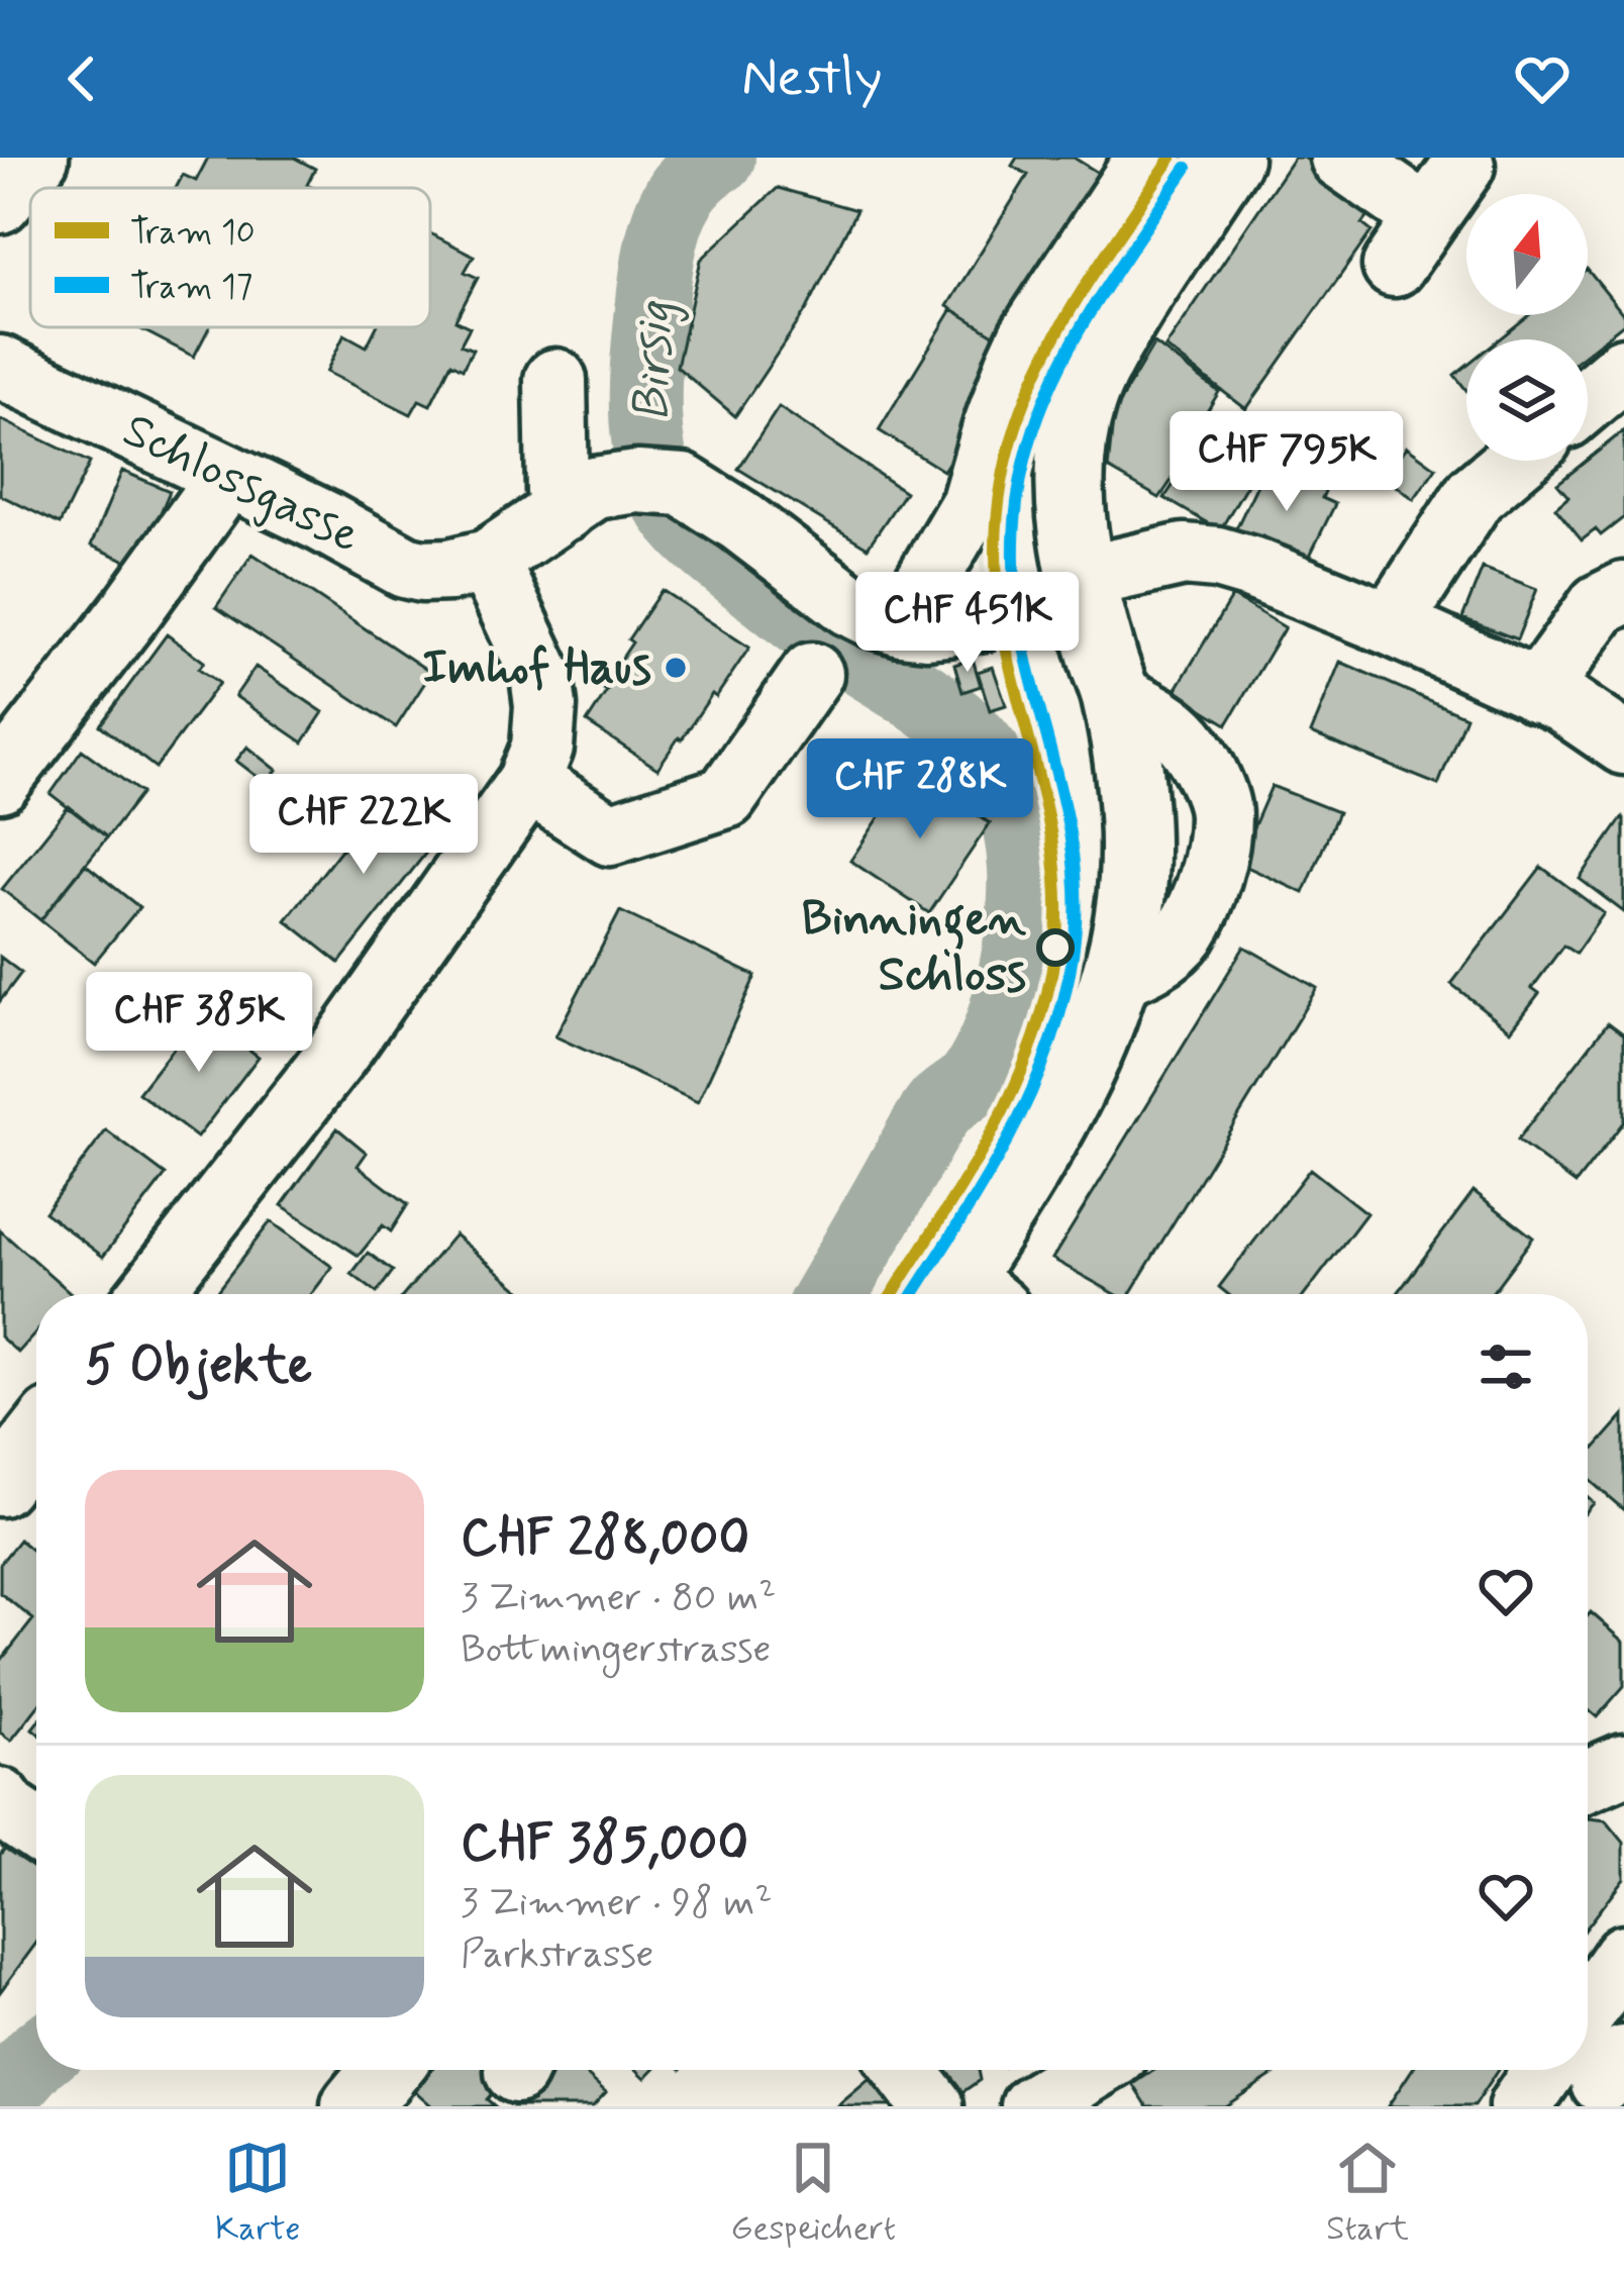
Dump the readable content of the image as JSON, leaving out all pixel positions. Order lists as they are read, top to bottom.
{
  "streets": {
    "street": ["Schlossgasse"]
  },
  "water": ["Birsig"],
  "places": ["Imhof Haus", "Binningen Schloss"],
  "lines": ["tram line 10", "tram line 17"],
  "legend": ["Tram 10", "Tram 17"],
  "north": "top",
  "page": {
    "header": "Nestly",
    "price": [
      "CHF 795K",
      "CHF 451K",
      "CHF 288K",
      "CHF 222K",
      "CHF 385K"
    ],
    "heading": "5 Objekte",
    "list": [
      {
        "name": "CHF 288,000",
        "note": "3 Zimmer · 80 m² · Bottmingerstrasse"
      },
      {
        "name": "CHF 385,000",
        "note": "3 Zimmer · 98 m² · Parkstrasse"
      }
    ],
    "tabs": ["Karte", "Gespeichert", "Start"]
  }
}
